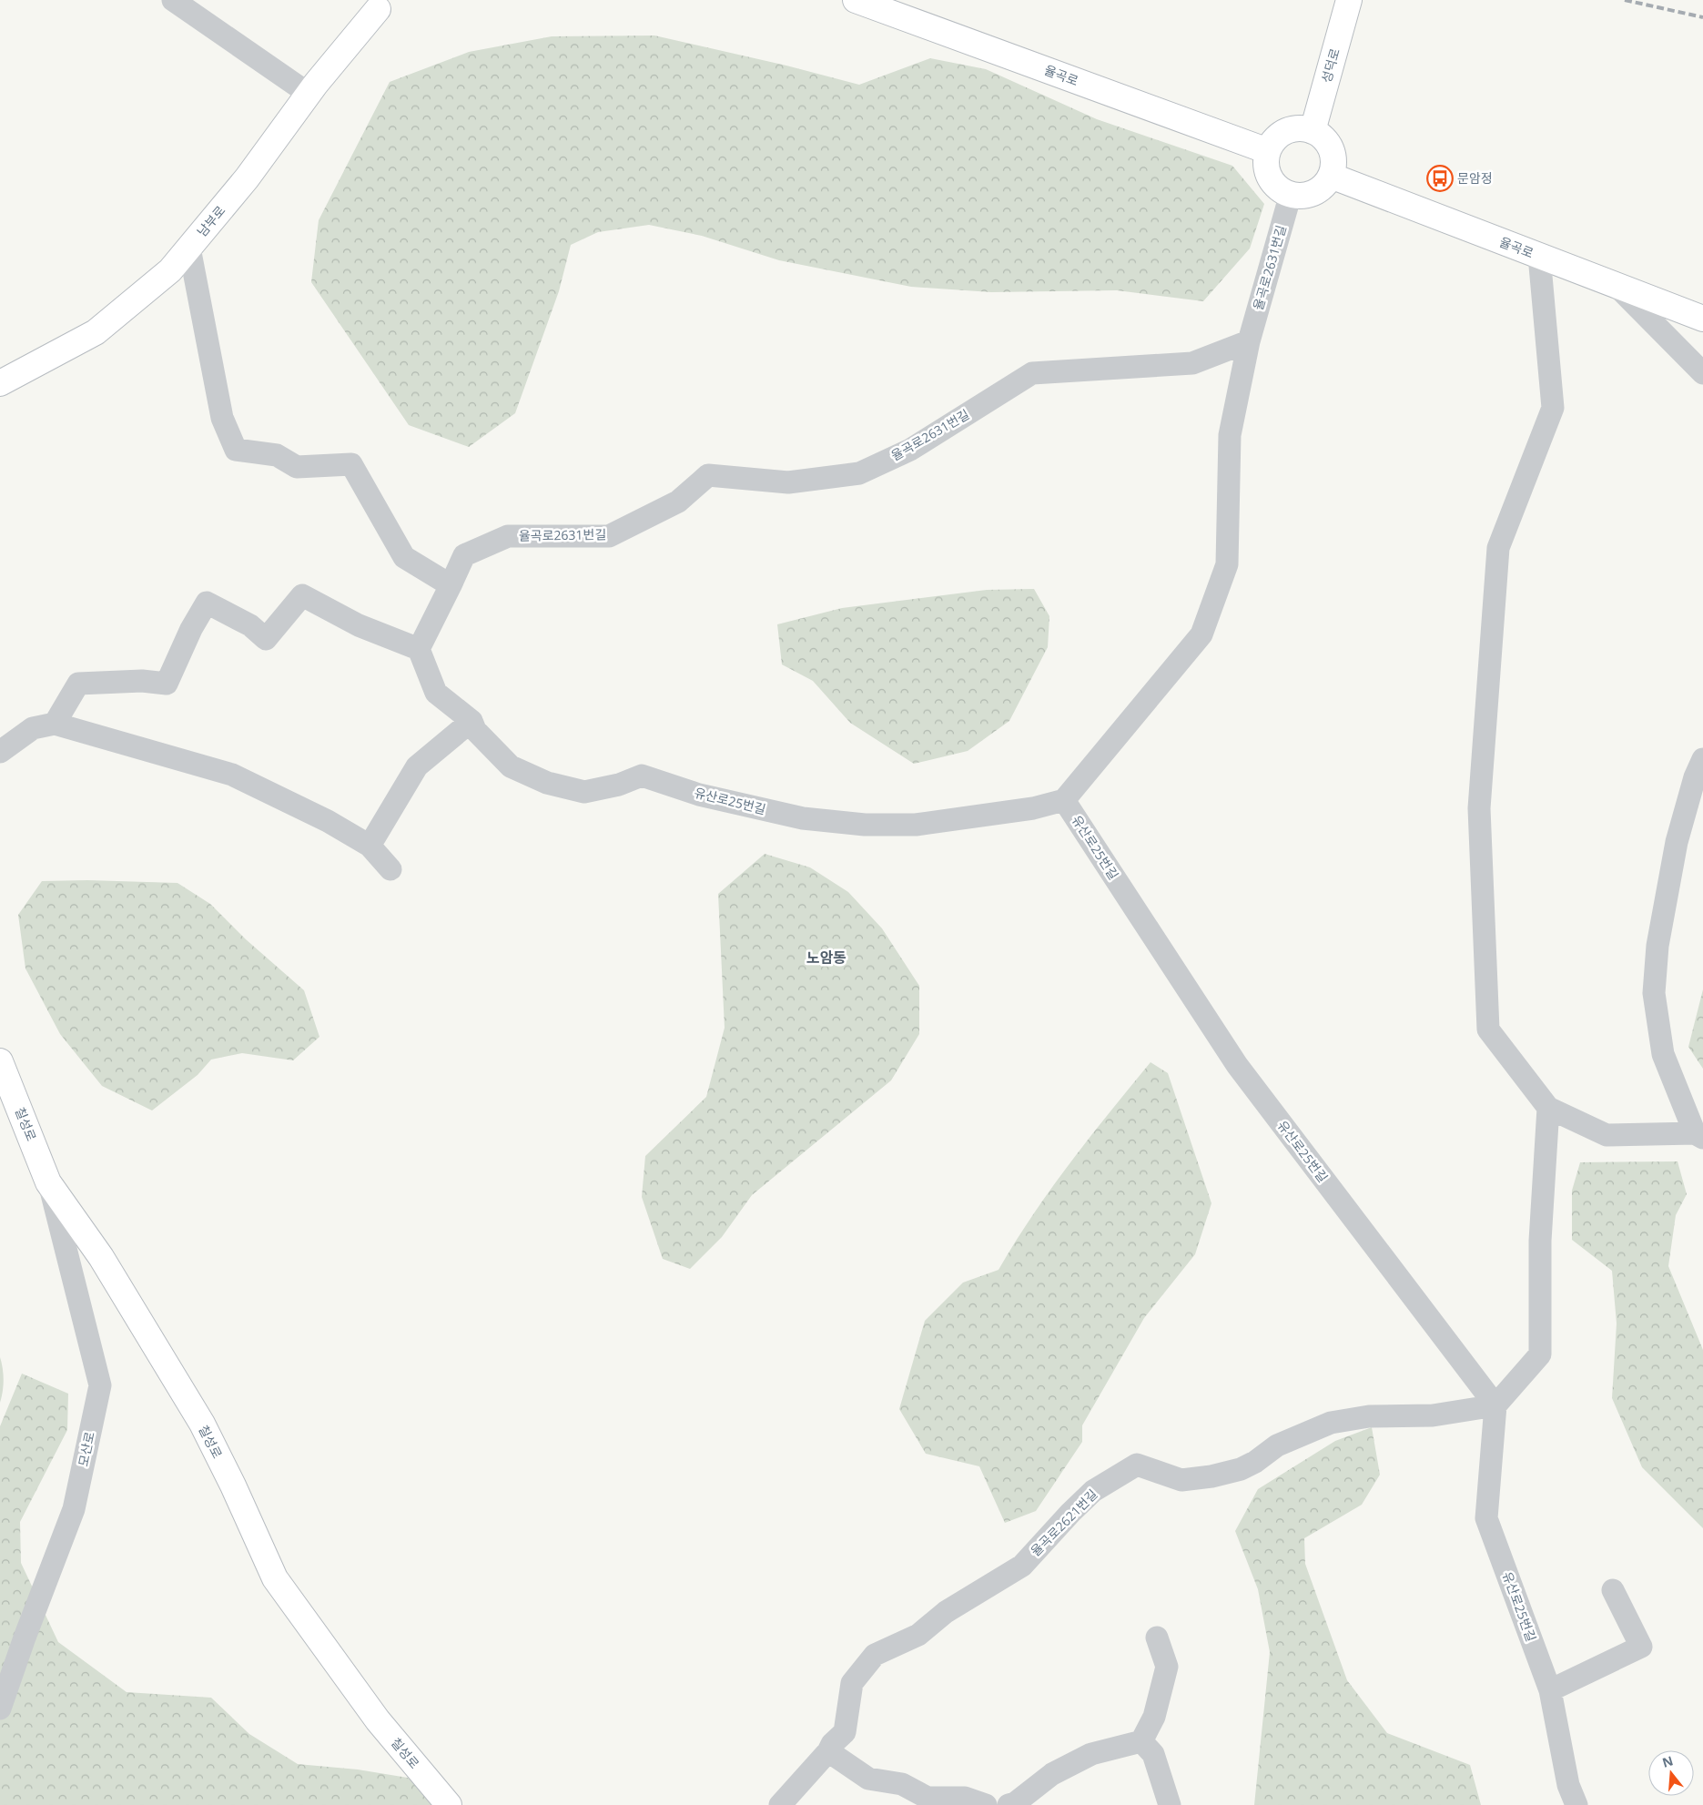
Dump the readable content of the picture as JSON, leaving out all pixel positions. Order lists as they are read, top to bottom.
{
  "streets": {
    "street": [
      "성덕로",
      "율곡로",
      "남부로",
      "율곡로2631번길",
      "유산로25번길",
      "칠성로",
      "모산로",
      "율곡로2621번길"
    ]
  },
  "crossings": [
    ["성덕로", "율곡로"],
    ["성덕로", "율곡로2631번길"],
    ["율곡로", "율곡로2631번길"],
    ["율곡로2631번길", "유산로25번길"],
    ["유산로25번길", "율곡로2621번길"],
    ["칠성로", "모산로"]
  ],
  "districts": ["노암동"],
  "places": {
    "bus stop": ["문암정"]
  },
  "north": "top"
}
